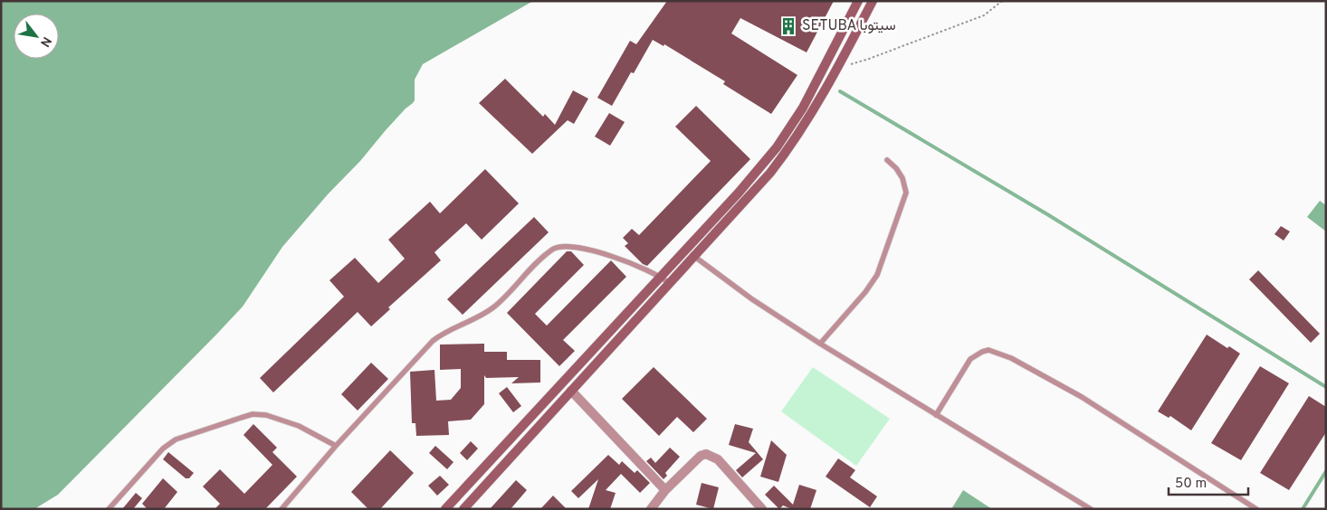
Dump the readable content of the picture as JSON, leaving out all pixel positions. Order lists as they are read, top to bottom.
{
  "places": {
    "building": ["SETUBA سيتوبا"]
  },
  "scale_bar": "50 m",
  "north": "bottom right"
}
